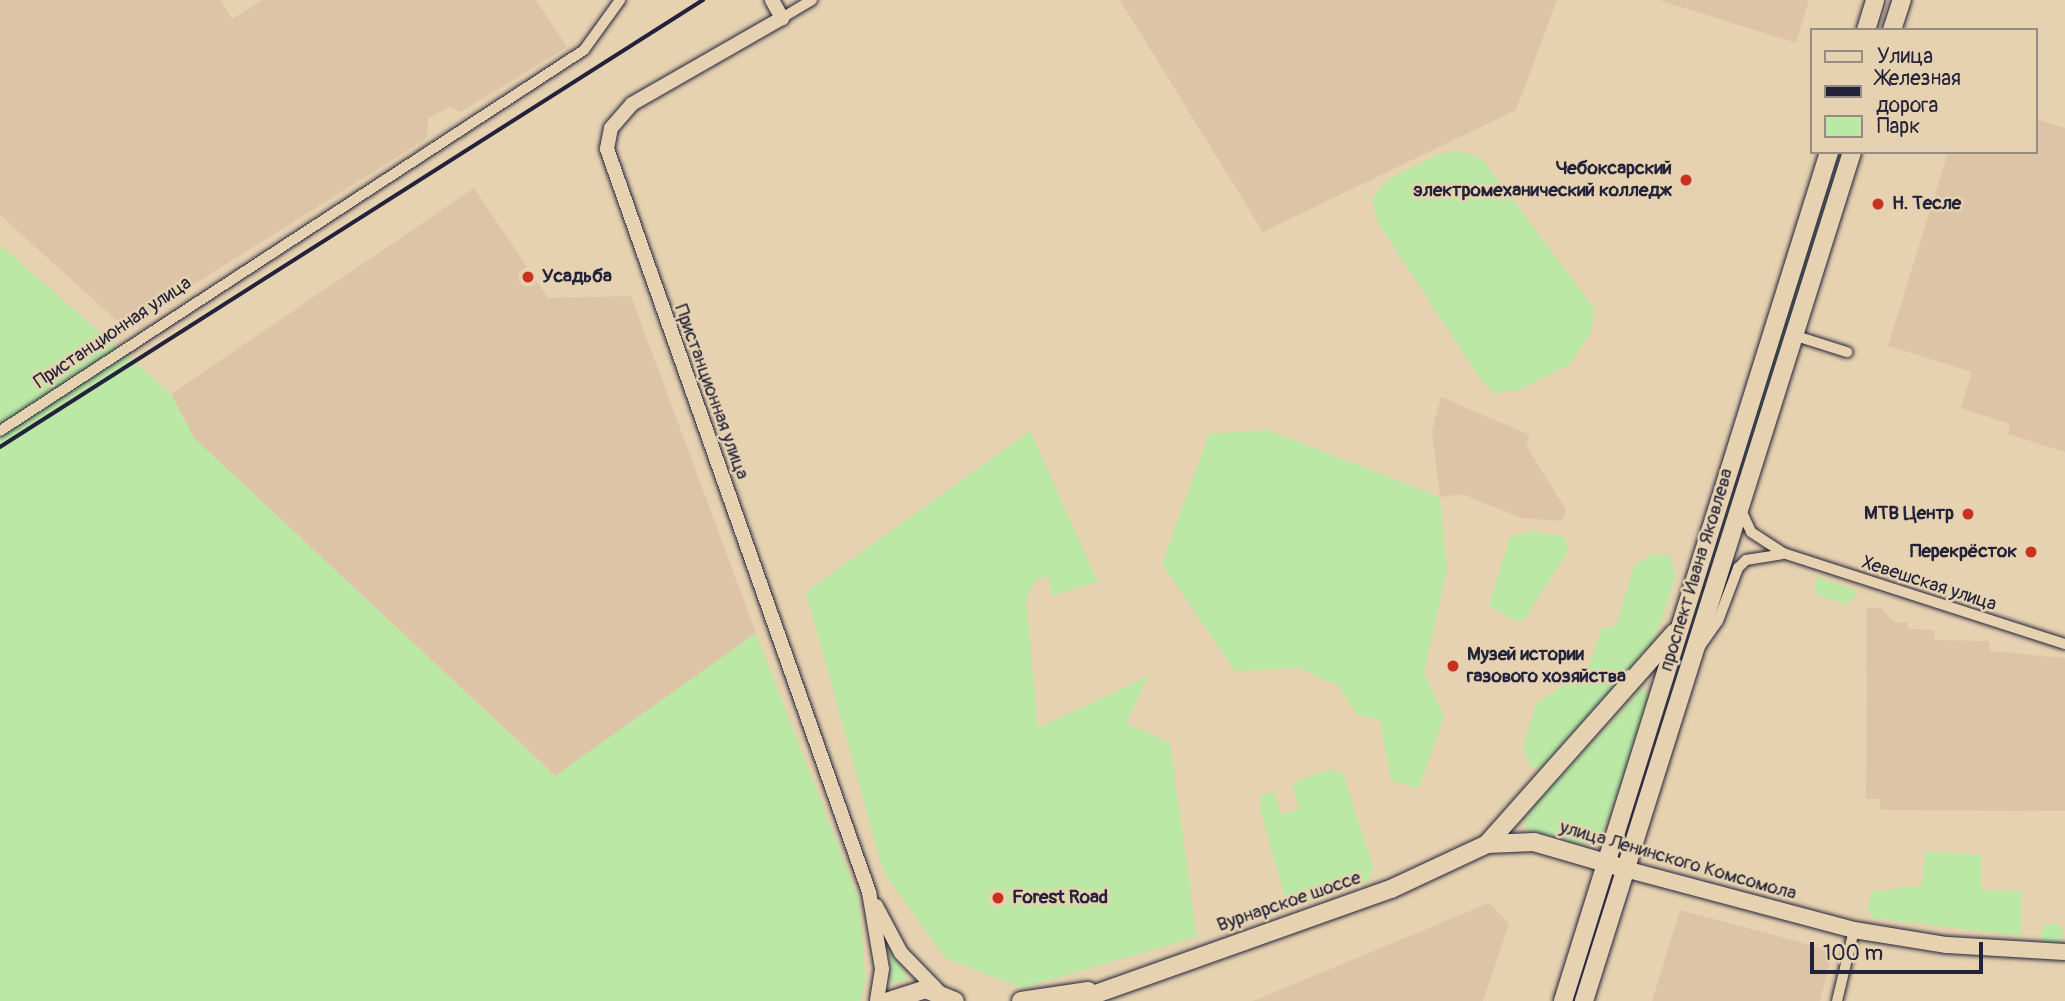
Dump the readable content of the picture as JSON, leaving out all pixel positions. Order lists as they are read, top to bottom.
{
  "streets": {
    "main road": ["проспект Ивана Яковлева", "улица Ленинского Комсомола", "Вурнарское шоссе"],
    "street": ["Пристанционная улица", "Хевешская улица"]
  },
  "crossings": [
    ["проспект Ивана Яковлева", "Хевешская улица"],
    ["проспект Ивана Яковлева", "улица Ленинского Комсомола"],
    ["улица Ленинского Комсомола", "Вурнарское шоссе"]
  ],
  "places": [
    "Чебоксарский электромеханический колледж",
    "Н. Тесле",
    "Усадьба",
    "МТВ Центр",
    "Перекрёсток",
    "Музей истории газового хозяйства",
    "Forest Road"
  ],
  "legend": ["Улица", "Железная дорога", "Парк"],
  "scale_bar": "100 m"
}
